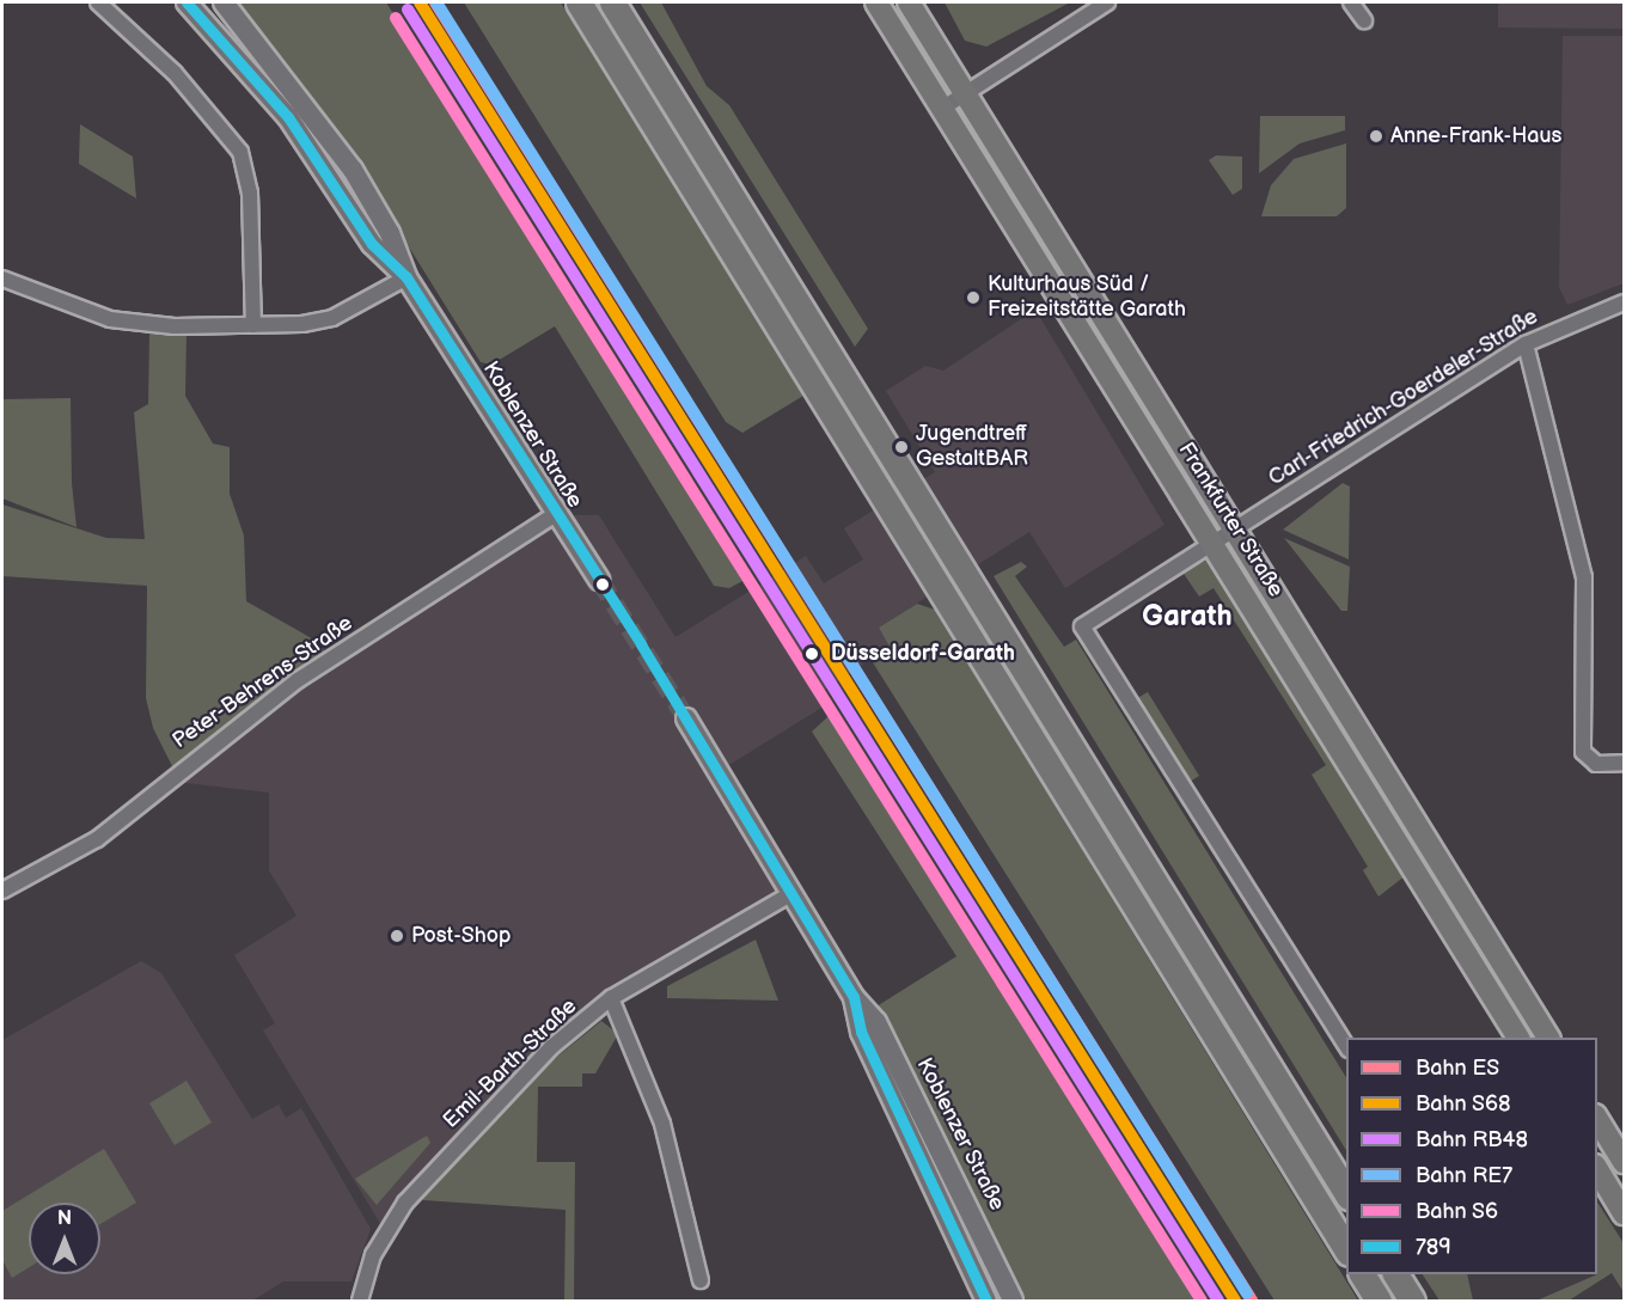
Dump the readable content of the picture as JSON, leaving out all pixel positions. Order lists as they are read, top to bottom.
{
  "streets": {
    "main road": ["Koblenzer Straße", "Frankfurter Straße"],
    "street": ["Carl-Friedrich-Goerdeler-Straße", "Peter-Behrens-Straße", "Emil-Barth-Straße"]
  },
  "crossings": [
    ["Carl-Friedrich-Goerdeler-Straße", "Frankfurter Straße"],
    ["Koblenzer Straße", "Peter-Behrens-Straße"],
    ["Koblenzer Straße", "Emil-Barth-Straße"]
  ],
  "districts": ["Garath"],
  "places": [
    "Anne-Frank-Haus",
    "Kulturhaus Süd / Freizeitstätte Garath",
    "Jugendtreff GestaltBAR",
    "Düsseldorf-Garath",
    "Post-Shop"
  ],
  "lines": [
    "rail line ES",
    "rail line S68",
    "rail line RE7",
    "transit line 789",
    "rail line RB48",
    "rail line S6"
  ],
  "legend": [
    "Bahn ES",
    "Bahn S68",
    "Bahn RB48",
    "Bahn RE7",
    "Bahn S6",
    "789"
  ],
  "north": "top"
}
